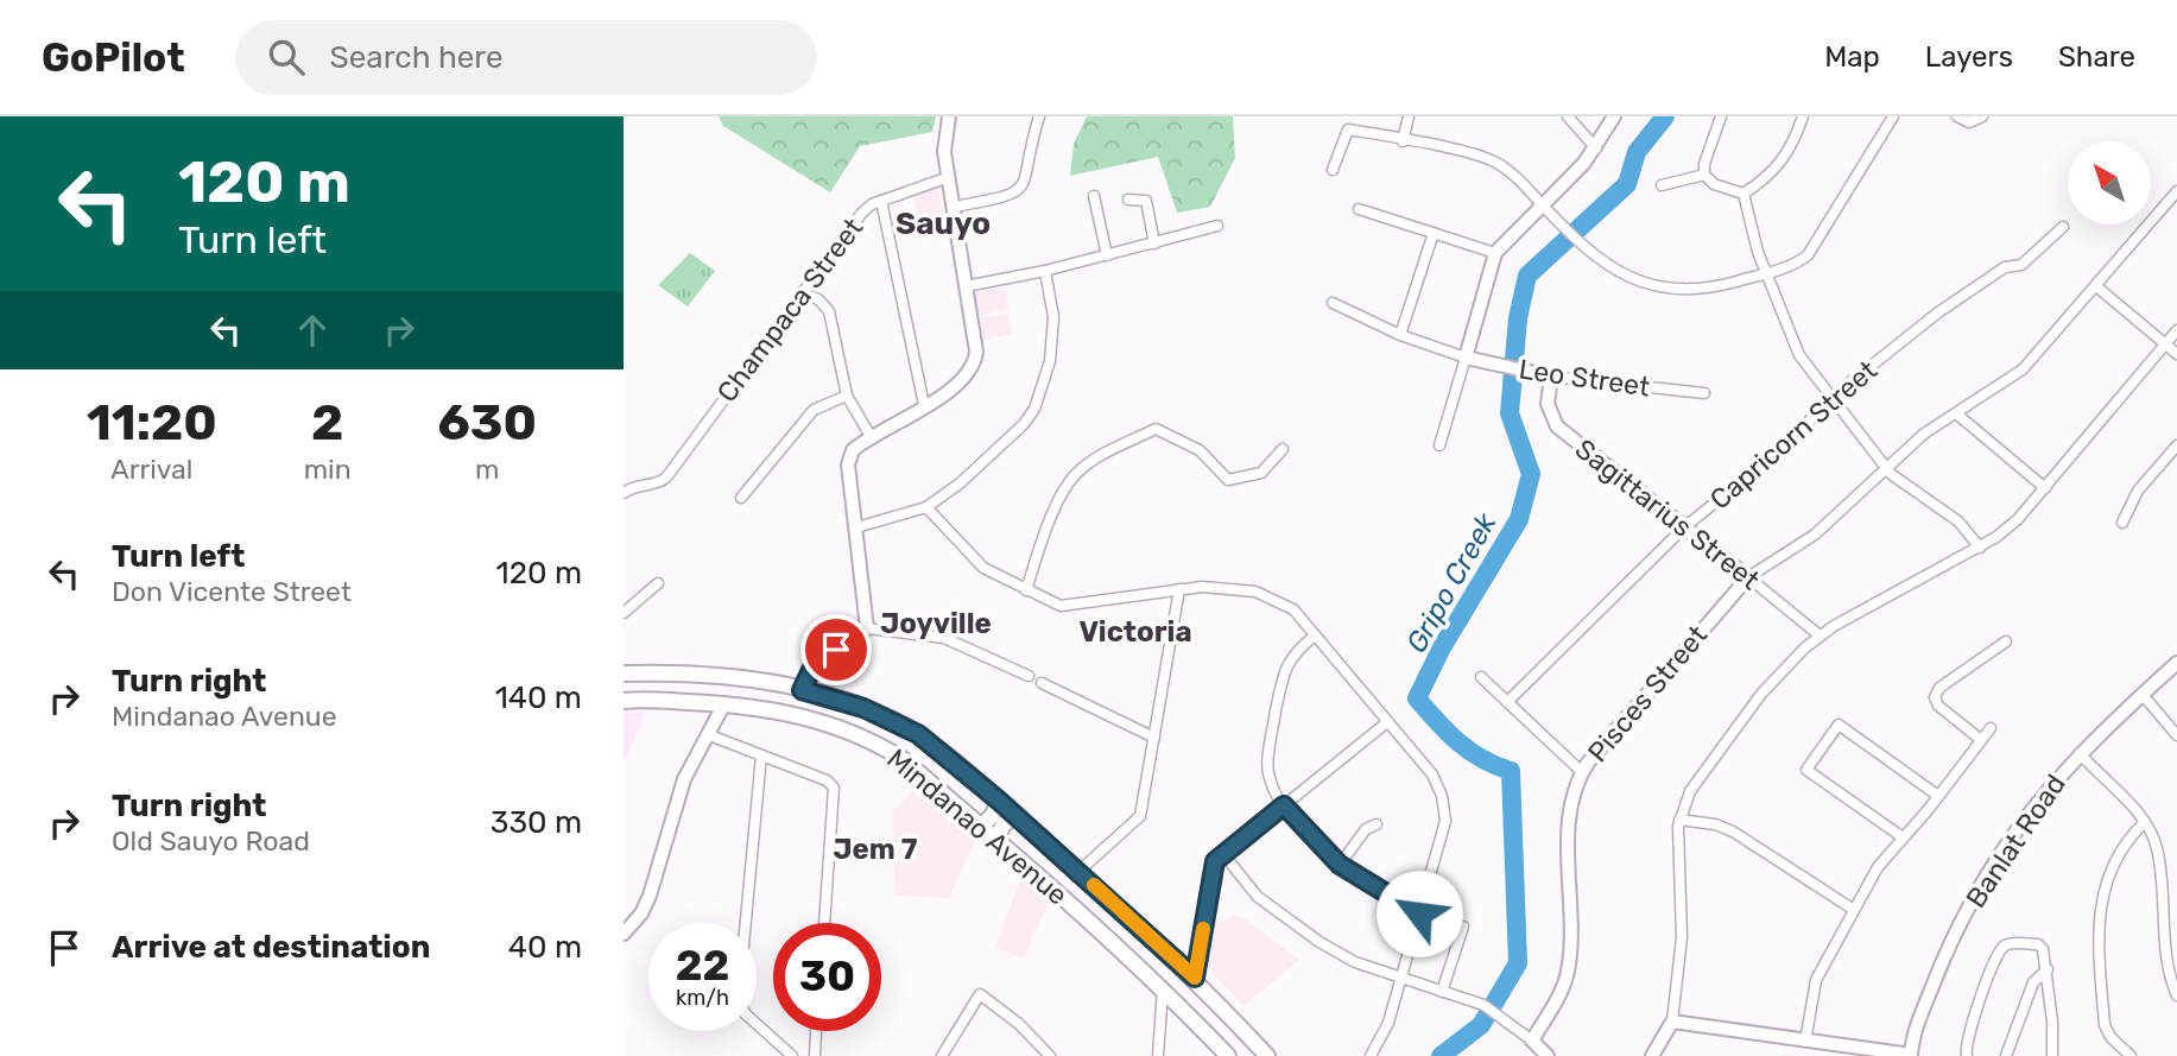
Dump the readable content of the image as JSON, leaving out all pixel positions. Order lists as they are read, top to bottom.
{
  "streets": {
    "main road": ["Mindanao Avenue"],
    "street": [
      "Champaca Street",
      "Leo Street",
      "Capricorn Street",
      "Sagittarius Street",
      "Pisces Street",
      "Banlat Road"
    ]
  },
  "crossings": [
    ["Leo Street", "Sagittarius Street"],
    ["Capricorn Street", "Sagittarius Street"],
    ["Sagittarius Street", "Pisces Street"]
  ],
  "districts": [
    "Sauyo",
    "Joyville",
    "Victoria",
    "Jem 7"
  ],
  "water": ["Gripo Creek"],
  "north": "top left",
  "page": {
    "header": "GoPilot",
    "search": "Search here",
    "nav": ["Map", "Layers", "Share"],
    "turn": ["120 m", "Turn left"],
    "eta": [
      "11:20",
      "Arrival",
      "2",
      "min",
      "630",
      "m"
    ],
    "list": [
      {
        "name": "Turn left",
        "note": "Don Vicente Street",
        "value": "120 m"
      },
      {
        "name": "Turn right",
        "note": "Mindanao Avenue",
        "value": "140 m"
      },
      {
        "name": "Turn right",
        "note": "Old Sauyo Road",
        "value": "330 m"
      },
      {
        "name": "Arrive at destination",
        "value": "40 m"
      }
    ],
    "speed": "22 km/h",
    "limit": "30"
  }
}
